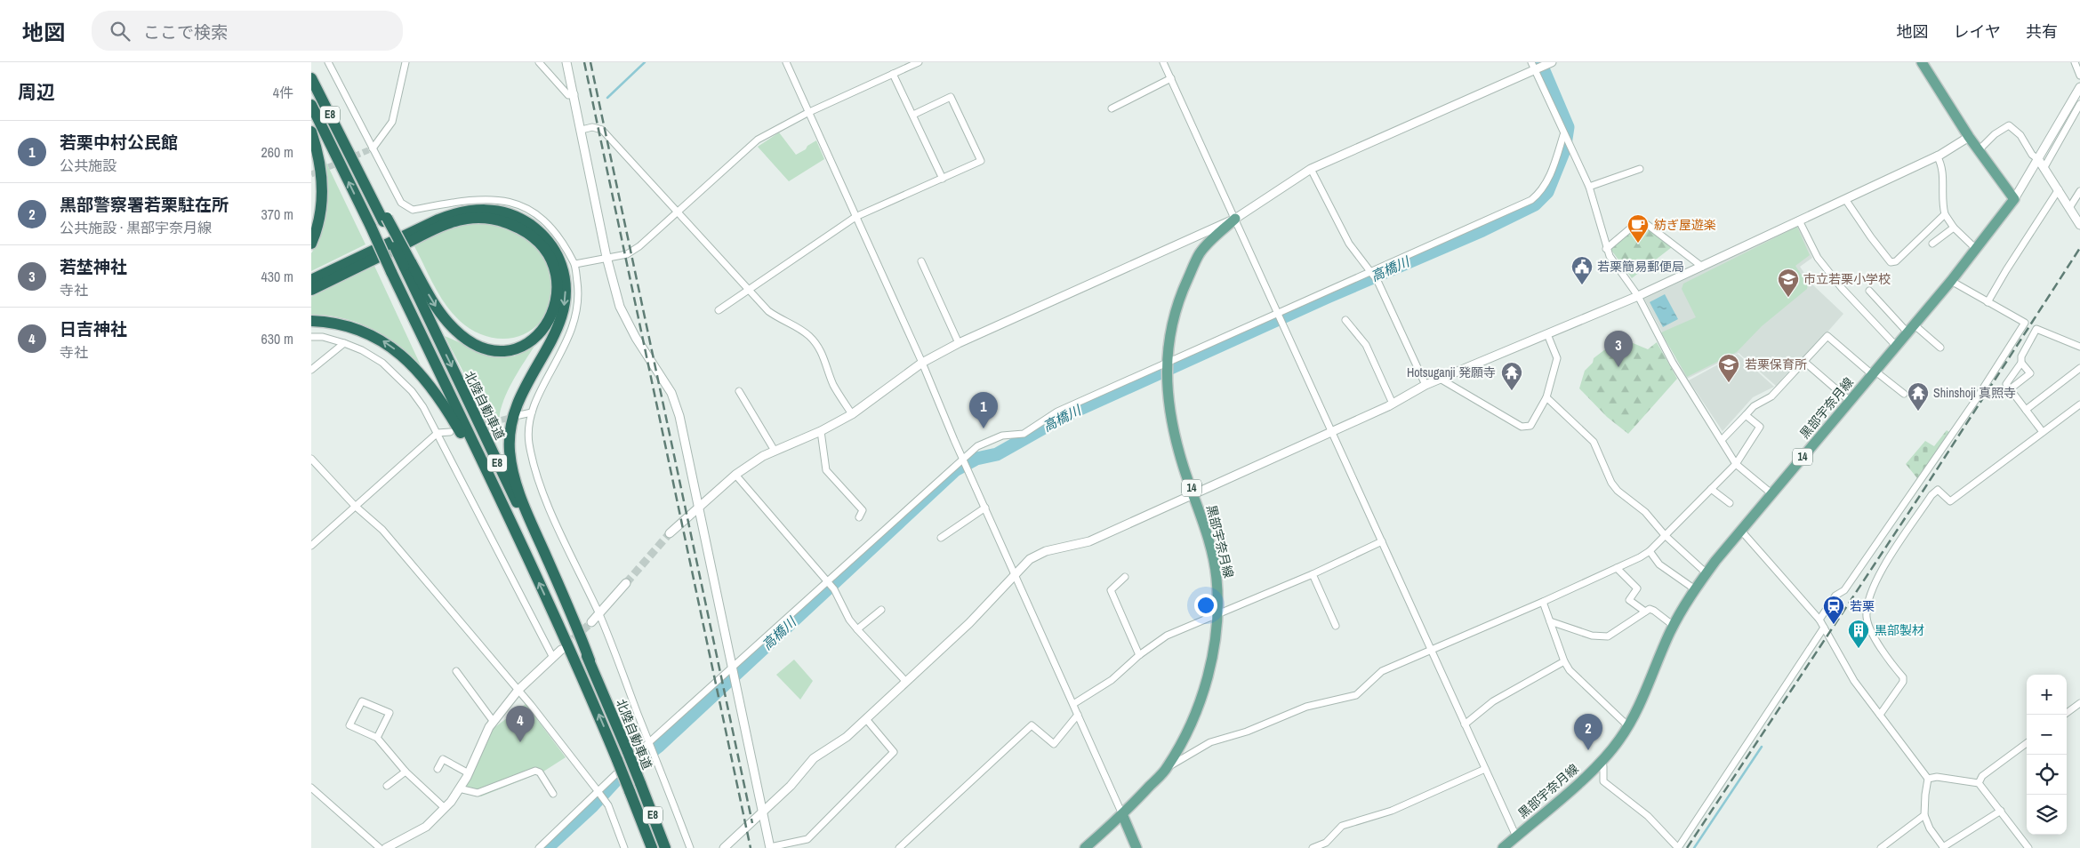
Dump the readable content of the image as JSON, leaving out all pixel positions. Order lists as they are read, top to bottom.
{
  "streets": {
    "highway": ["E8", "北陸自動車道"],
    "main road": ["黒部宇奈月線", "14"]
  },
  "water": ["高橋川"],
  "places": {
    "cafe": ["紡ぎ屋遊楽"],
    "public building": ["若栗簡易郵便局"],
    "school or university": ["市立若栗小学校", "若栗保育所"],
    "temple": ["Hotsuganji 発願寺", "Shinshoji 真照寺"],
    "station": ["若栗"],
    "building": ["黒部製材"]
  },
  "page": {
    "header": "地図",
    "search": "ここで検索",
    "nav": ["地図", "レイヤ", "共有"],
    "heading": ["周辺", "4件"],
    "list": [
      {
        "mark": "1",
        "name": "若栗中村公民館",
        "note": "公共施設",
        "value": "260 m"
      },
      {
        "mark": "2",
        "name": "黒部警察署若栗駐在所",
        "note": "公共施設 · 黒部宇奈月線",
        "value": "370 m"
      },
      {
        "mark": "3",
        "name": "若埜神社",
        "note": "寺社",
        "value": "430 m"
      },
      {
        "mark": "4",
        "name": "日吉神社",
        "note": "寺社",
        "value": "630 m"
      }
    ],
    "pins": [
      "3",
      "1",
      "4",
      "2"
    ],
    "map_buttons": ["+", "−"]
  }
}
